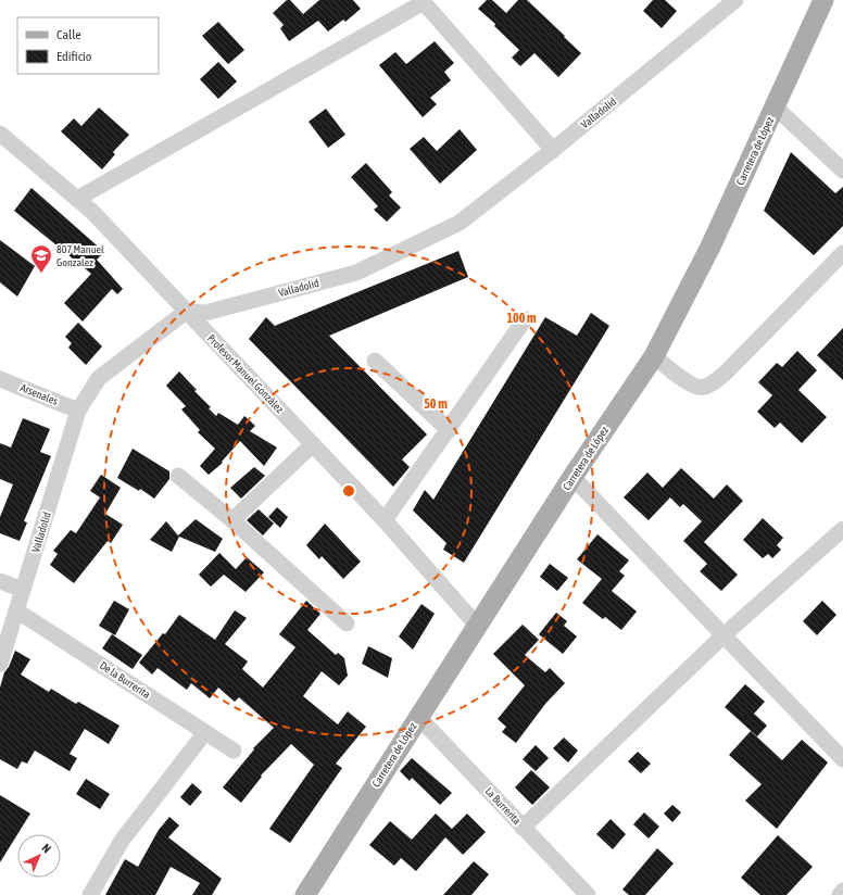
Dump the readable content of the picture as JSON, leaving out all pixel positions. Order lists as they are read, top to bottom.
{
  "streets": {
    "main road": ["Carretera de López"],
    "street": [
      "Valladolid",
      "Profesor Manuel González",
      "Arsenales",
      "De la Burrerita",
      "La Burrerita"
    ]
  },
  "crossings": [
    ["Valladolid", "Profesor Manuel González"],
    ["Valladolid", "Arsenales"],
    ["Valladolid", "De la Burrerita"],
    ["Carretera de López", "Profesor Manuel González"],
    ["Carretera de López", "La Burrerita"]
  ],
  "places": {
    "school or university": ["807 Manuel Gonzalez"]
  },
  "legend": ["Calle", "Edificio"],
  "north": "top right",
  "rings": ["100 m", "50 m"]
}
